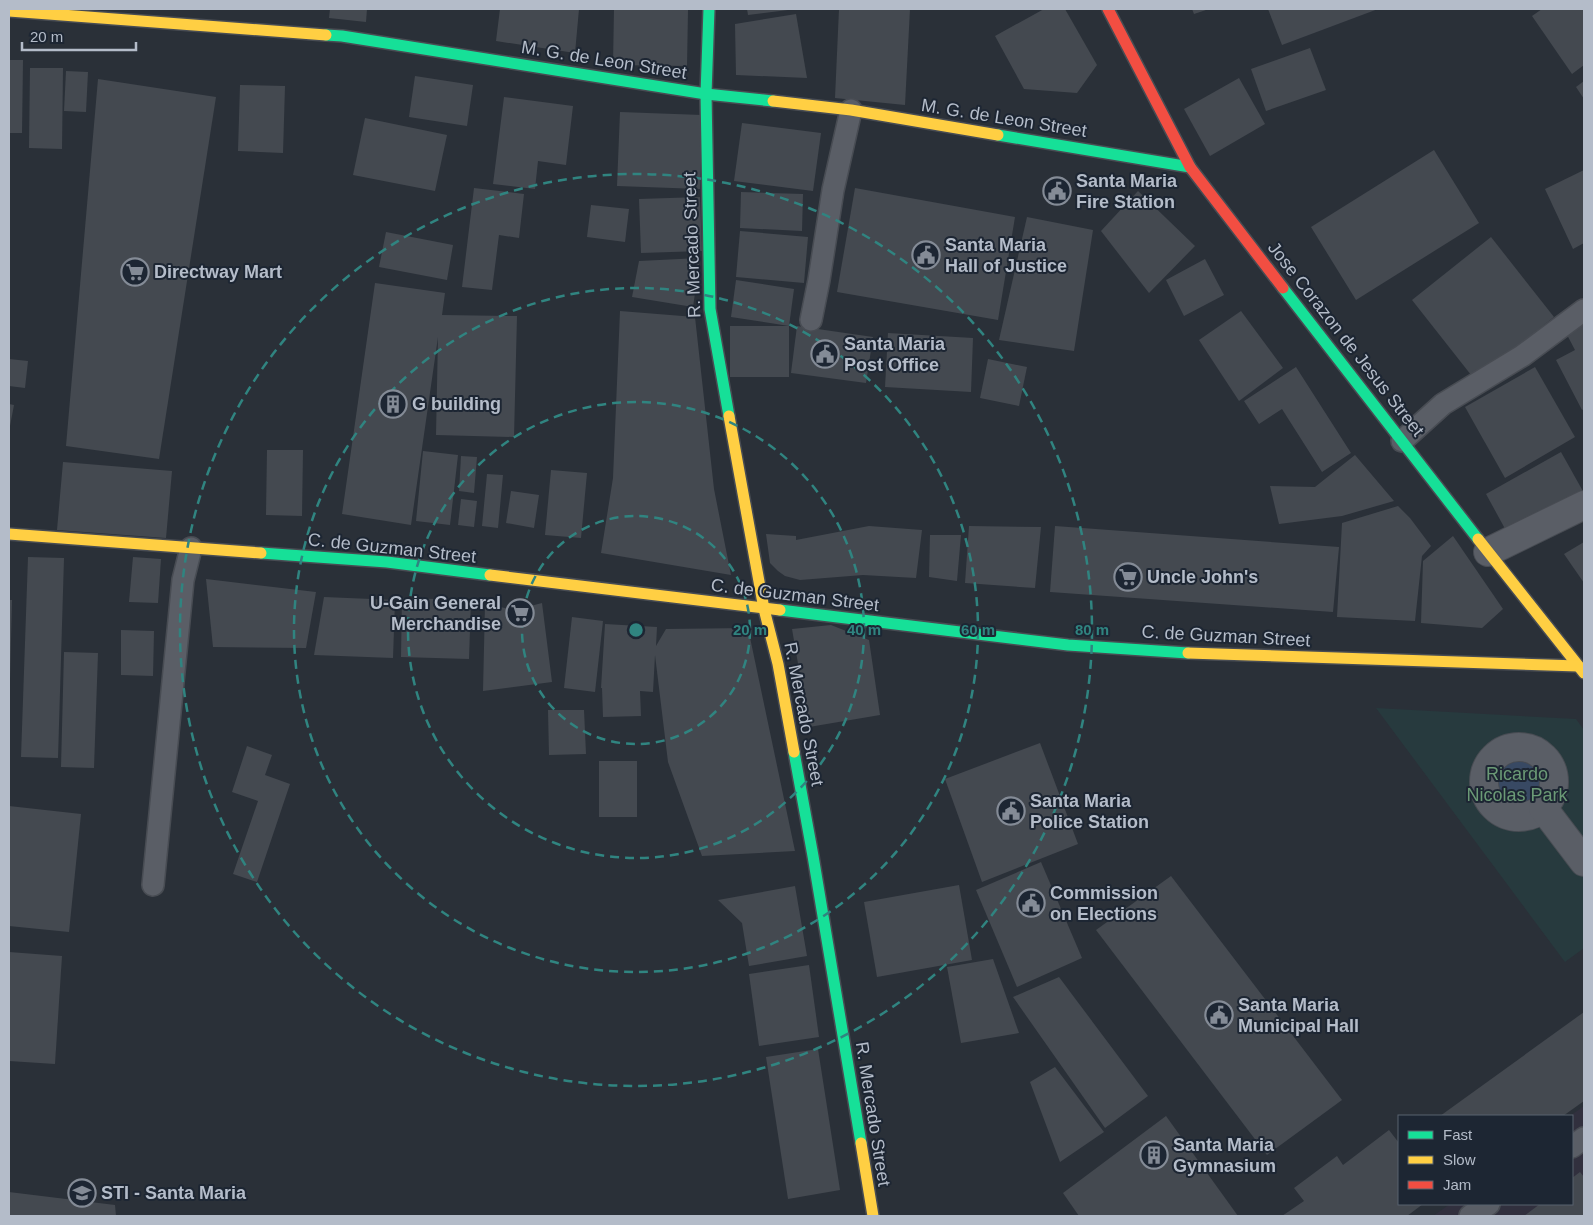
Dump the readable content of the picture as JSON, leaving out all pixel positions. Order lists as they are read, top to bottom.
{
  "streets": {
    "main road": [
      "M. G. de Leon Street",
      "R. Mercado Street",
      "Jose Corazon de Jesus Street",
      "C. de Guzman Street"
    ]
  },
  "crossings": [
    ["M. G. de Leon Street", "R. Mercado Street"],
    ["M. G. de Leon Street", "Jose Corazon de Jesus Street"],
    ["R. Mercado Street", "C. de Guzman Street"],
    ["Jose Corazon de Jesus Street", "C. de Guzman Street"]
  ],
  "parks": ["Ricardo Nicolas Park"],
  "places": {
    "public building": [
      "Santa Maria Fire Station",
      "Santa Maria Hall of Justice",
      "Santa Maria Post Office",
      "Santa Maria Police Station",
      "Commission on Elections",
      "Santa Maria Municipal Hall"
    ],
    "supermarket": ["Directway Mart", "Uncle John's", "U-Gain General Merchandise"],
    "building": ["G building", "Santa Maria Gymnasium"],
    "school or university": ["STI - Santa Maria"]
  },
  "legend": ["Fast", "Slow", "Jam"],
  "scale_bar": "20 m",
  "rings": [
    "20 m",
    "40 m",
    "60 m",
    "80 m"
  ]
}
